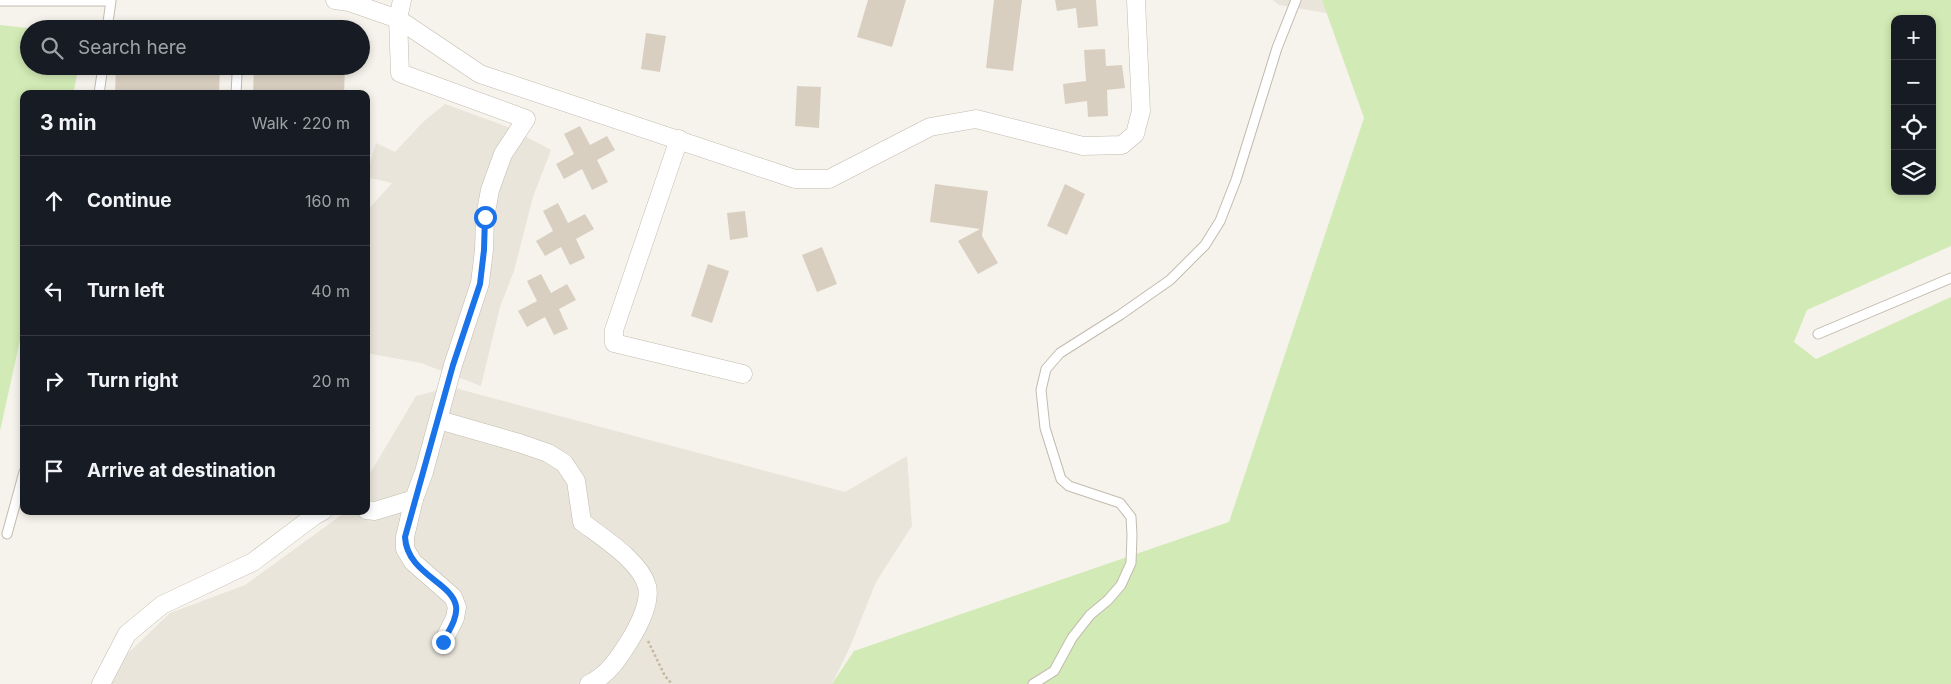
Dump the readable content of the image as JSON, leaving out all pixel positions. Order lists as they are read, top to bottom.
{
  "page": {
    "map_buttons": ["+", "−"],
    "search": "Search here",
    "heading": ["3 min", "Walk · 220 m"],
    "list": [
      ["Continue", "160 m"],
      ["Turn left", "40 m"],
      ["Turn right", "20 m"],
      "Arrive at destination"
    ]
  }
}
